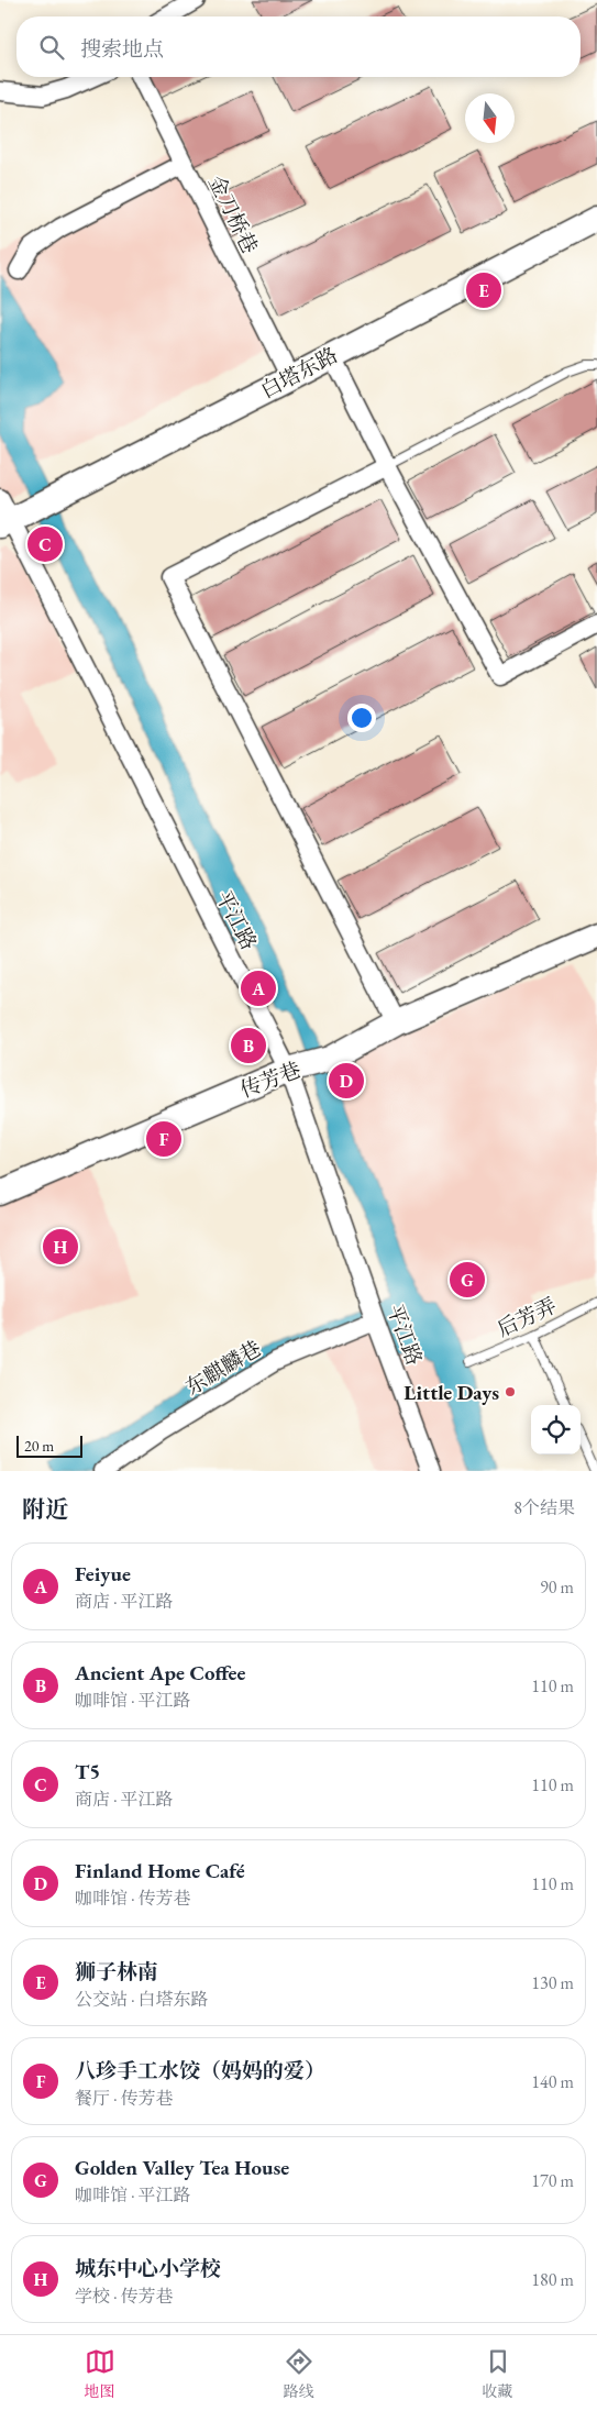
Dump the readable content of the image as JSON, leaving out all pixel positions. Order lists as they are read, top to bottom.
{
  "streets": {
    "main road": ["白塔东路", "传芳巷"],
    "street": ["金刀桥巷", "平江路", "东麒麟巷"],
    "lane": ["后芳弄"]
  },
  "crossings": [
    ["金刀桥巷", "白塔东路"],
    ["白塔东路", "平江路"],
    ["平江路", "传芳巷"],
    ["平江路", "东麒麟巷"]
  ],
  "places": ["Little Days"],
  "scale_bar": "20 m",
  "north": "bottom",
  "page": {
    "search": "搜索地点",
    "pins": [
      "E",
      "C",
      "A",
      "B",
      "D",
      "F",
      "H",
      "G"
    ],
    "scale": "20 m",
    "heading": ["附近", "8个结果"],
    "list": [
      {
        "mark": "A",
        "name": "Feiyue",
        "note": "商店 · 平江路",
        "value": "90 m"
      },
      {
        "mark": "B",
        "name": "Ancient Ape Coffee",
        "note": "咖啡馆 · 平江路",
        "value": "110 m"
      },
      {
        "mark": "C",
        "name": "T5",
        "note": "商店 · 平江路",
        "value": "110 m"
      },
      {
        "mark": "D",
        "name": "Finland Home Café",
        "note": "咖啡馆 · 传芳巷",
        "value": "110 m"
      },
      {
        "mark": "E",
        "name": "狮子林南",
        "note": "公交站 · 白塔东路",
        "value": "130 m"
      },
      {
        "mark": "F",
        "name": "八珍手工水饺（妈妈的爱）",
        "note": "餐厅 · 传芳巷",
        "value": "140 m"
      },
      {
        "mark": "G",
        "name": "Golden Valley Tea House",
        "note": "咖啡馆 · 平江路",
        "value": "170 m"
      },
      {
        "mark": "H",
        "name": "城东中心小学校",
        "note": "学校 · 传芳巷",
        "value": "180 m"
      }
    ],
    "nav": ["地图", "路线", "收藏"]
  }
}
